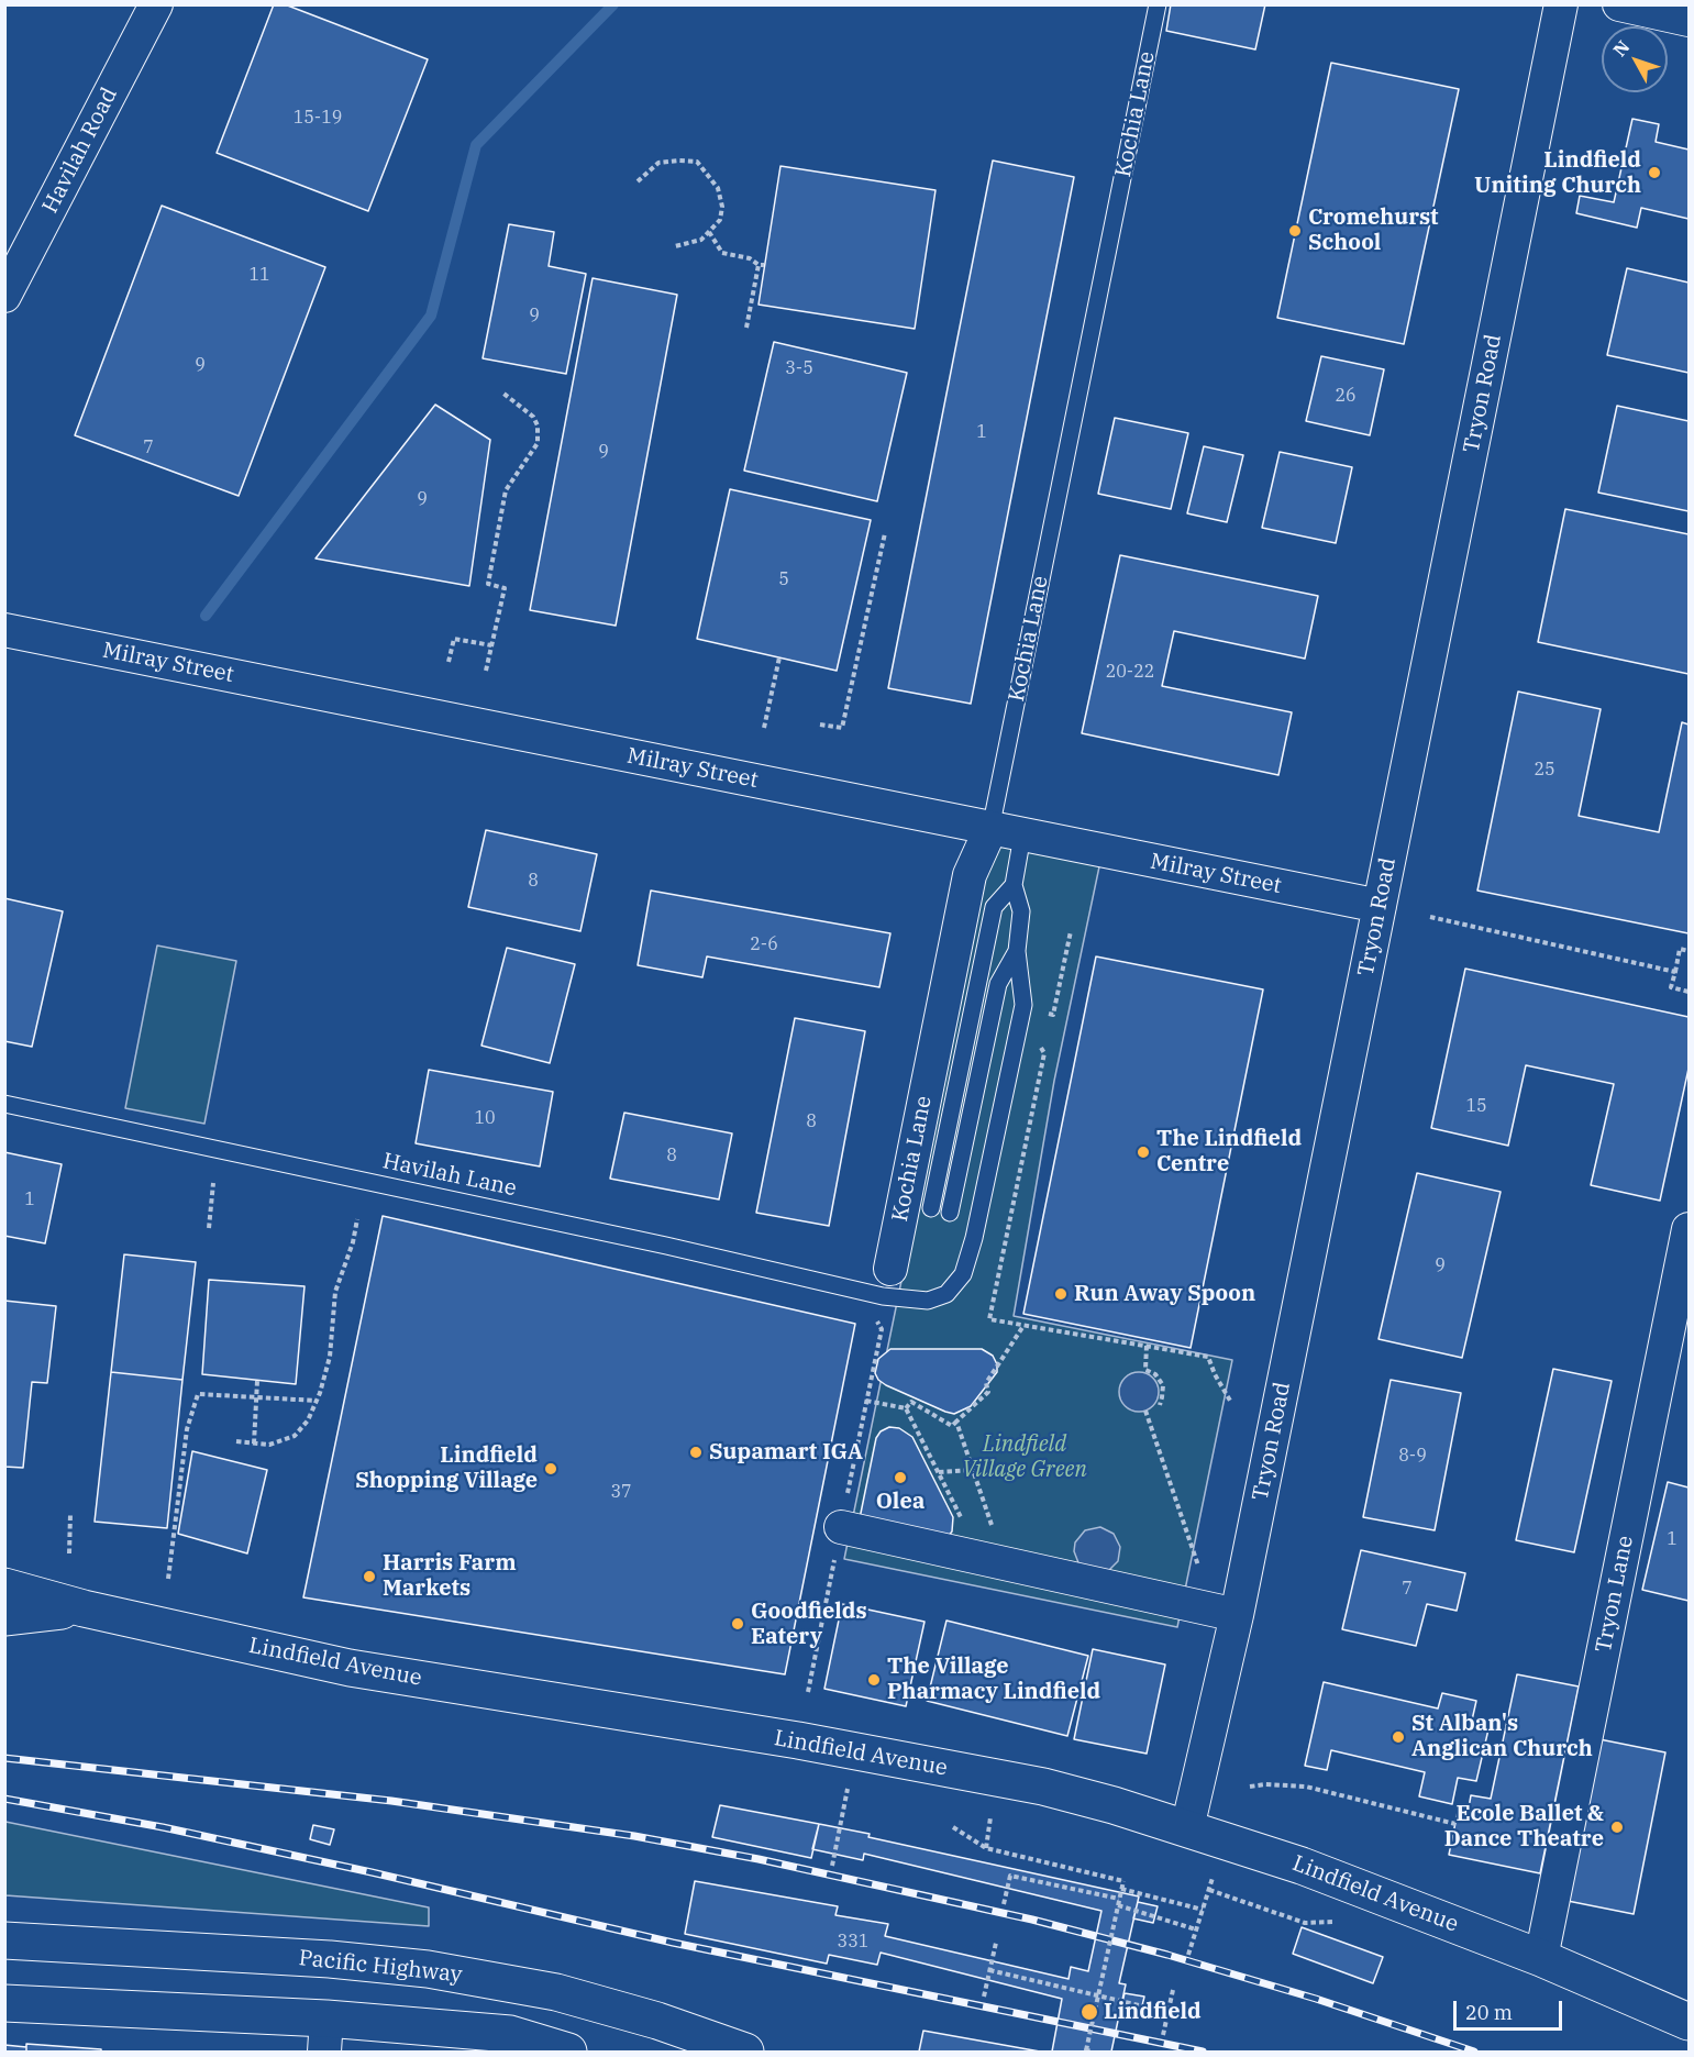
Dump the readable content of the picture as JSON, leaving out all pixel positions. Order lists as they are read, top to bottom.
{
  "streets": {
    "main road": ["Lindfield Avenue", "Pacific Highway"],
    "street": [
      "Kochia Lane",
      "Havilah Road",
      "Tryon Road",
      "Milray Street",
      "Tryon Lane"
    ],
    "lane": ["Havilah Lane"]
  },
  "crossings": [
    ["Kochia Lane", "Milray Street"],
    ["Kochia Lane", "Havilah Lane"],
    ["Tryon Road", "Milray Street"],
    ["Tryon Road", "Lindfield Avenue"],
    ["Tryon Lane", "Lindfield Avenue"]
  ],
  "parks": ["Lindfield Village Green"],
  "places": [
    "Lindfield Uniting Church",
    "Cromehurst School",
    "The Lindfield Centre",
    "Run Away Spoon",
    "Supamart IGA",
    "Lindfield Shopping Village",
    "Olea",
    "Harris Farm Markets",
    "Goodfields Eatery",
    "The Village Pharmacy Lindfield",
    "St Alban's Anglican Church",
    "Ecole Ballet & Dance Theatre",
    "Lindfield"
  ],
  "house_numbers": [
    "15-19",
    "11",
    "9",
    "9",
    "3-5",
    "26",
    "1",
    "7",
    "9",
    "9",
    "5",
    "20-22",
    "25",
    "8",
    "2-6",
    "15",
    "10",
    "8",
    "8",
    "1",
    "9",
    "8-9",
    "37",
    "1",
    "7",
    "331"
  ],
  "scale_bar": "20 m",
  "north": "top left"
}
